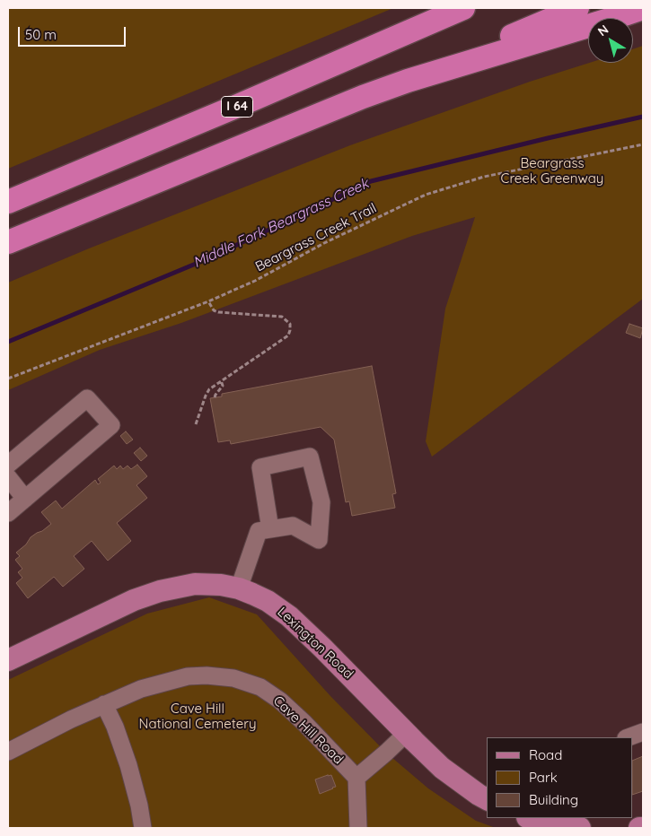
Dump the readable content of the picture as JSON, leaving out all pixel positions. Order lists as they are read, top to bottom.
{
  "streets": {
    "highway": ["I 64"],
    "main road": ["Lexington Road"],
    "street": ["Cave Hill Road"],
    "path": ["Beargrass Creek Trail"]
  },
  "water": ["Middle Fork Beargrass Creek"],
  "parks": ["Beargrass Creek Greenway", "Cave Hill National Cemetery"],
  "legend": ["Road", "Park", "Building"],
  "scale_bar": "50 m",
  "north": "top left"
}
